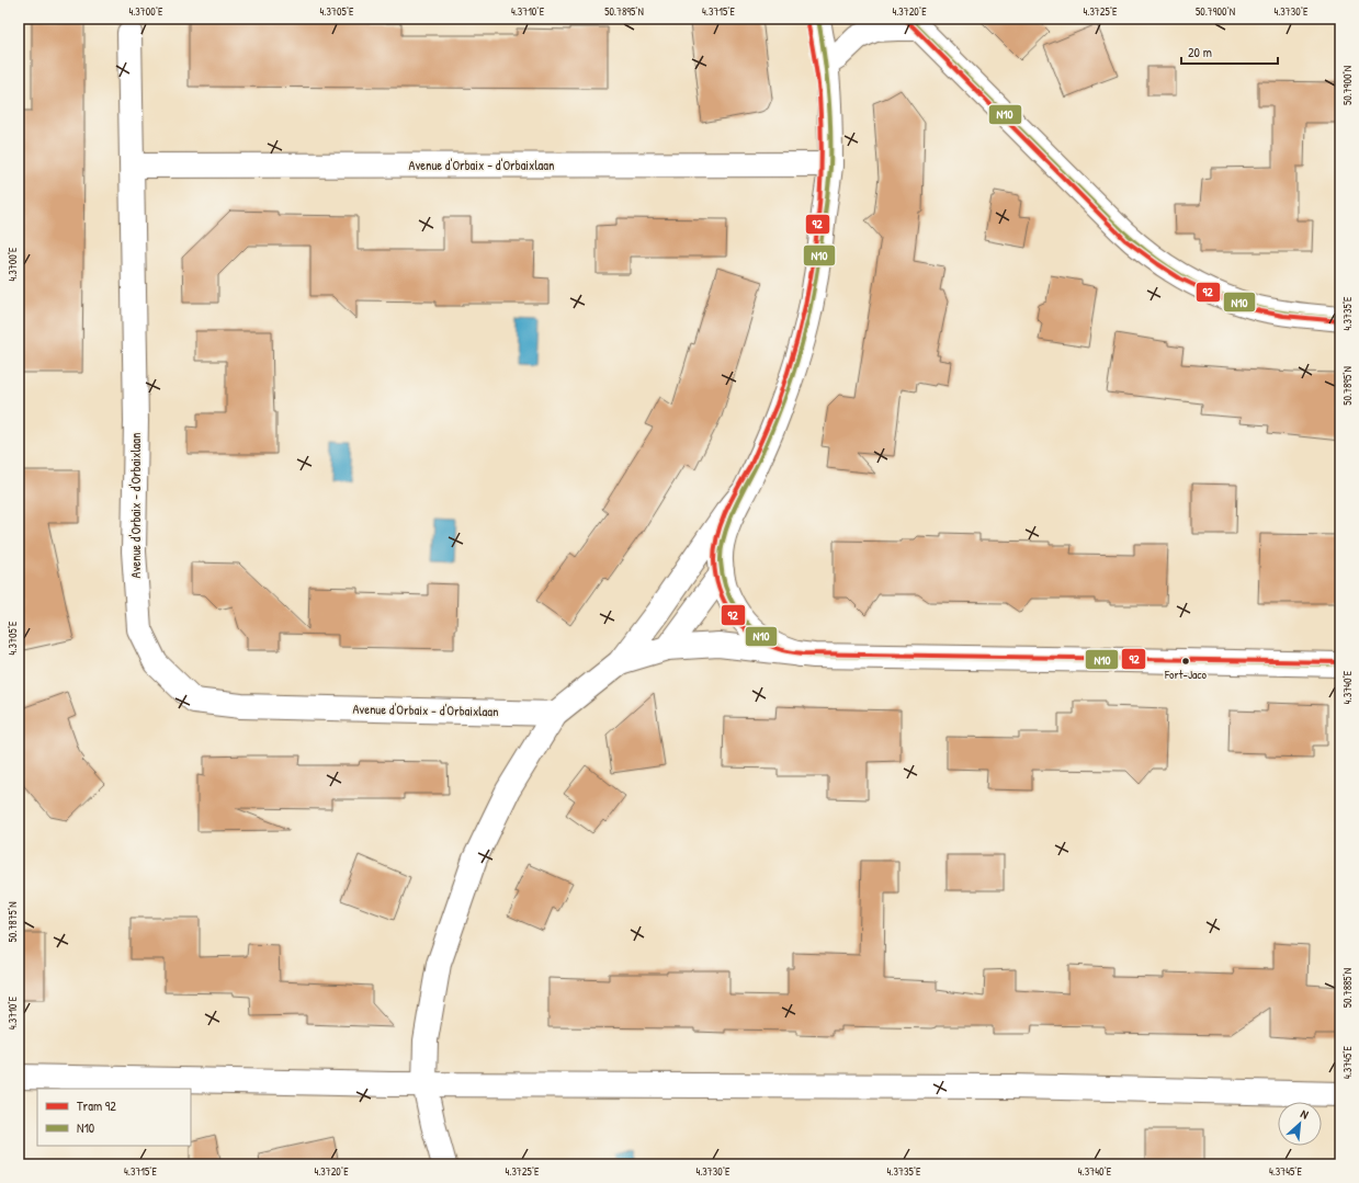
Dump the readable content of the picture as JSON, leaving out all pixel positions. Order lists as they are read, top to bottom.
{
  "streets": {
    "street": ["Avenue d'Orbaix - d'Orbaixlaan"]
  },
  "places": ["Fort-Jaco"],
  "lines": ["tram line 92", "transit line N10"],
  "legend": ["Tram 92", "N10"],
  "scale_bar": "20 m",
  "north": "top right",
  "coordinates": [
    "4.3700°E",
    "4.3705°E",
    "4.3710°E",
    "50.7895°N",
    "4.3715°E",
    "4.3720°E",
    "4.3725°E",
    "50.7900°N",
    "4.3730°E",
    "4.3735°E",
    "4.3740°E",
    "50.7875°N",
    "50.7885°N",
    "4.3745°E"
  ]
}
